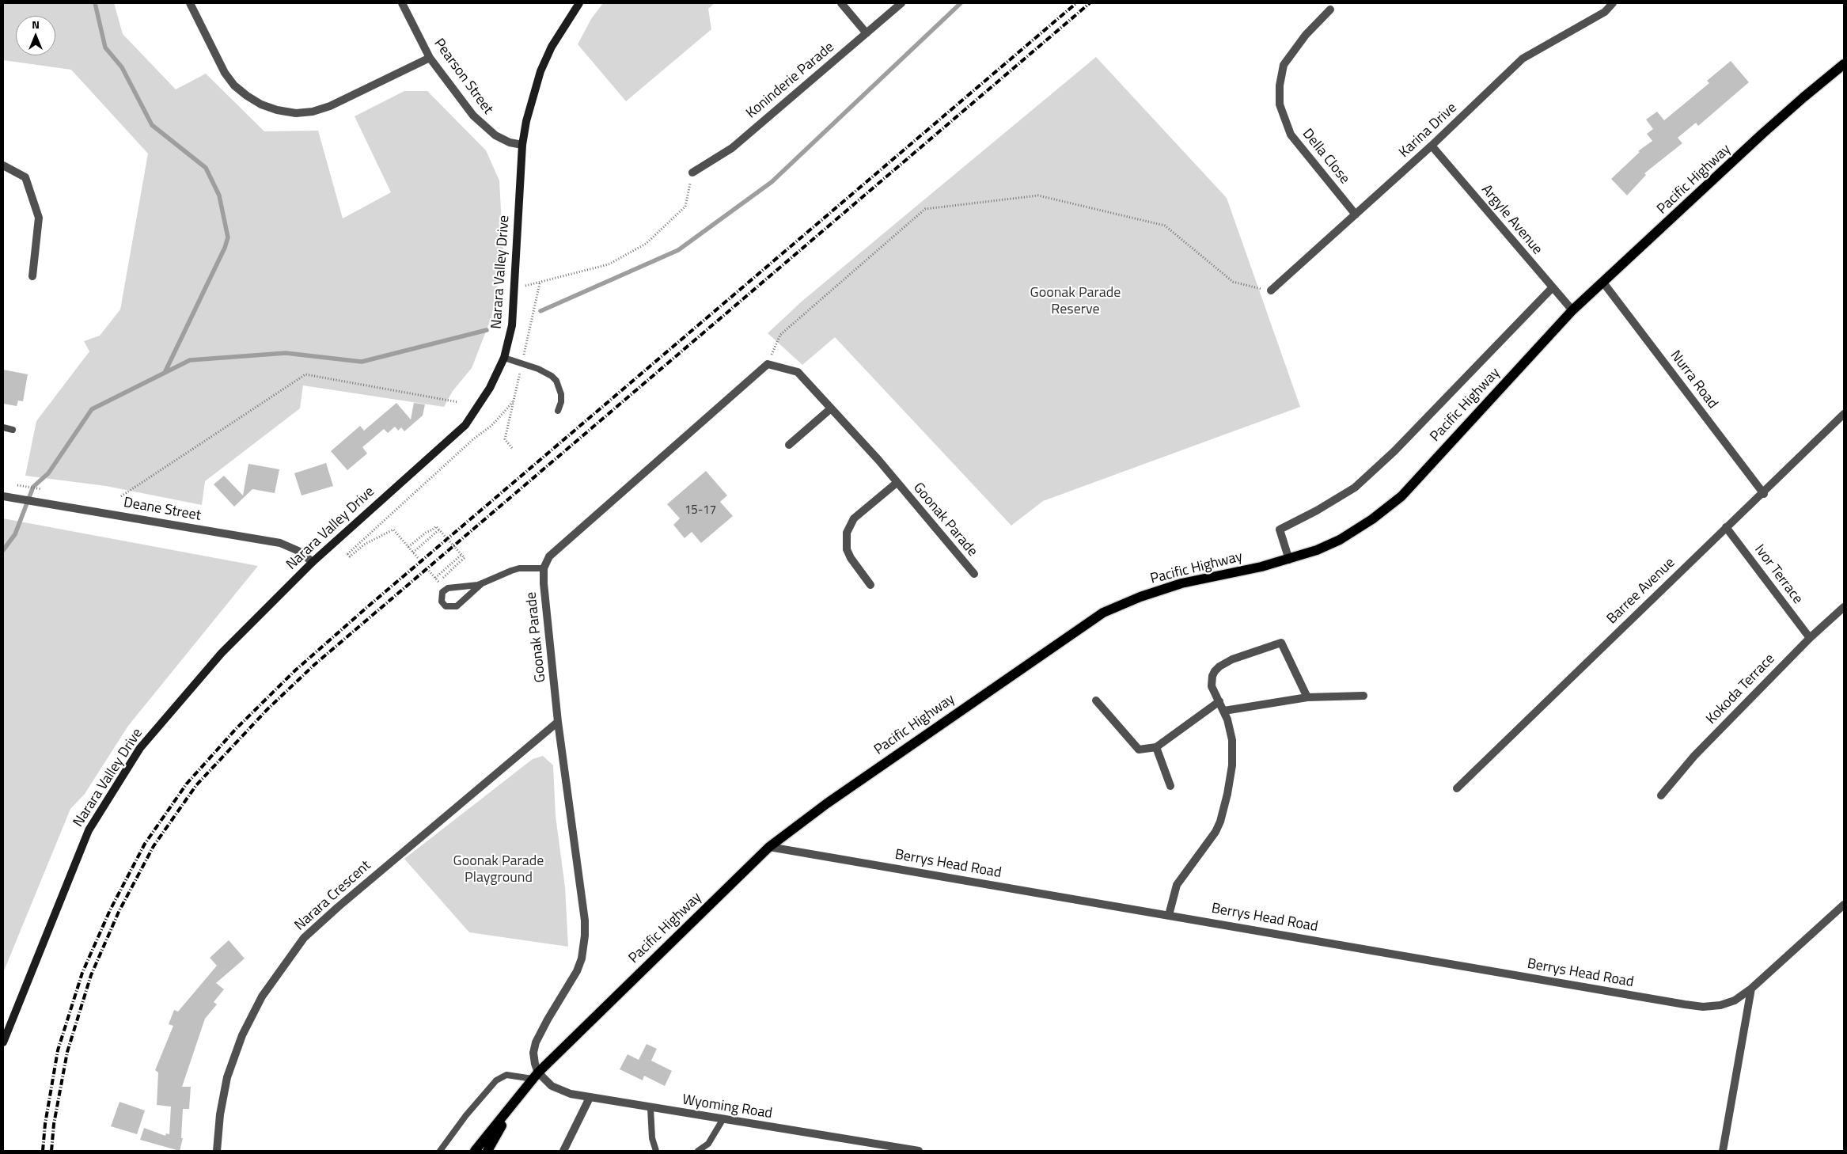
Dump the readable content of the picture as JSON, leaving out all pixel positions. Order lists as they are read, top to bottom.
{
  "streets": {
    "main road": ["Pacific Highway", "Narara Valley Drive"],
    "street": [
      "Pearson Street",
      "Koninderie Parade",
      "Karina Drive",
      "Della Close",
      "Argyle Avenue",
      "Nurra Road",
      "Deane Street",
      "Goonak Parade",
      "Ivor Terrace",
      "Barree Avenue",
      "Kokoda Terrace",
      "Berrys Head Road",
      "Narara Crescent",
      "Wyoming Road"
    ]
  },
  "crossings": [
    ["Pearson Street", "Narara Valley Drive"],
    ["Karina Drive", "Della Close"],
    ["Karina Drive", "Argyle Avenue"],
    ["Pacific Highway", "Argyle Avenue"],
    ["Pacific Highway", "Nurra Road"],
    ["Pacific Highway", "Goonak Parade"],
    ["Pacific Highway", "Berrys Head Road"],
    ["Pacific Highway", "Wyoming Road"],
    ["Narara Valley Drive", "Deane Street"],
    ["Nurra Road", "Barree Avenue"],
    ["Goonak Parade", "Narara Crescent"],
    ["Goonak Parade", "Wyoming Road"],
    ["Ivor Terrace", "Barree Avenue"],
    ["Ivor Terrace", "Kokoda Terrace"]
  ],
  "parks": ["Goonak Parade Reserve", "Goonak Parade Playground"],
  "house_numbers": ["15-17"],
  "north": "top"
}
